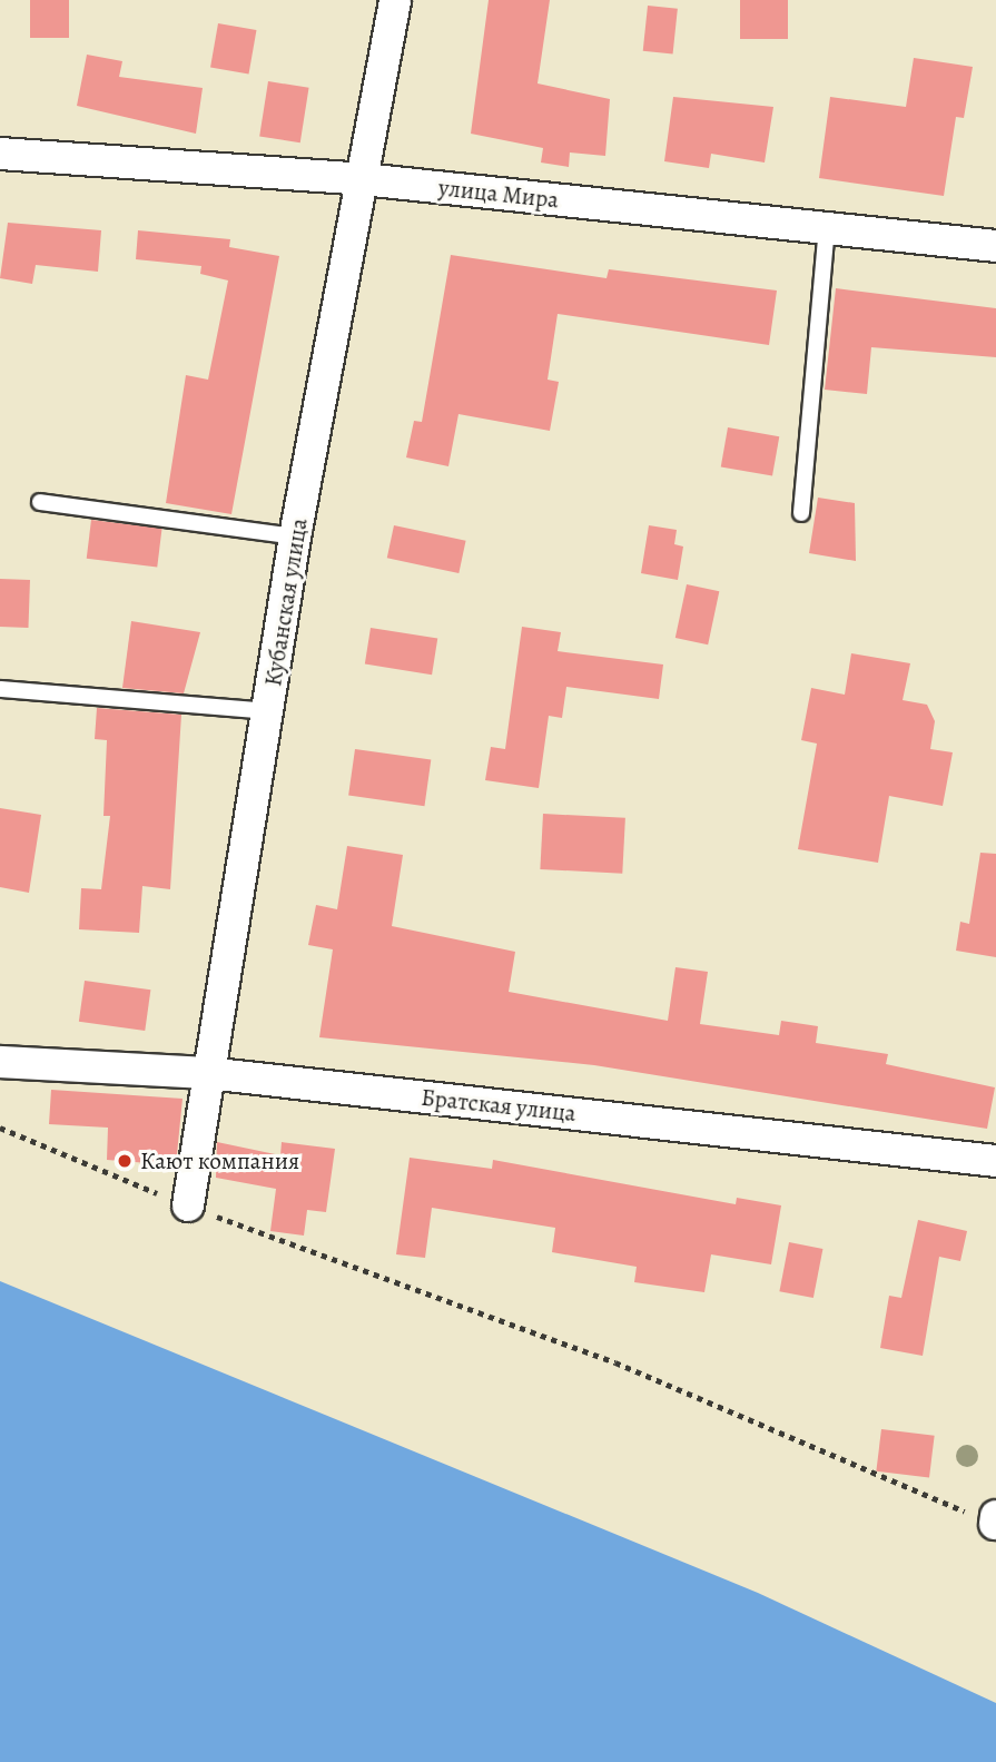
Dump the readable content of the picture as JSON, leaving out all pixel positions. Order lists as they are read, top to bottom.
{
  "streets": {
    "street": ["улица Мира", "Кубанская улица", "Братская улица"]
  },
  "crossings": [
    ["улица Мира", "Кубанская улица"],
    ["Кубанская улица", "Братская улица"]
  ],
  "places": ["Кают компания"]
}
